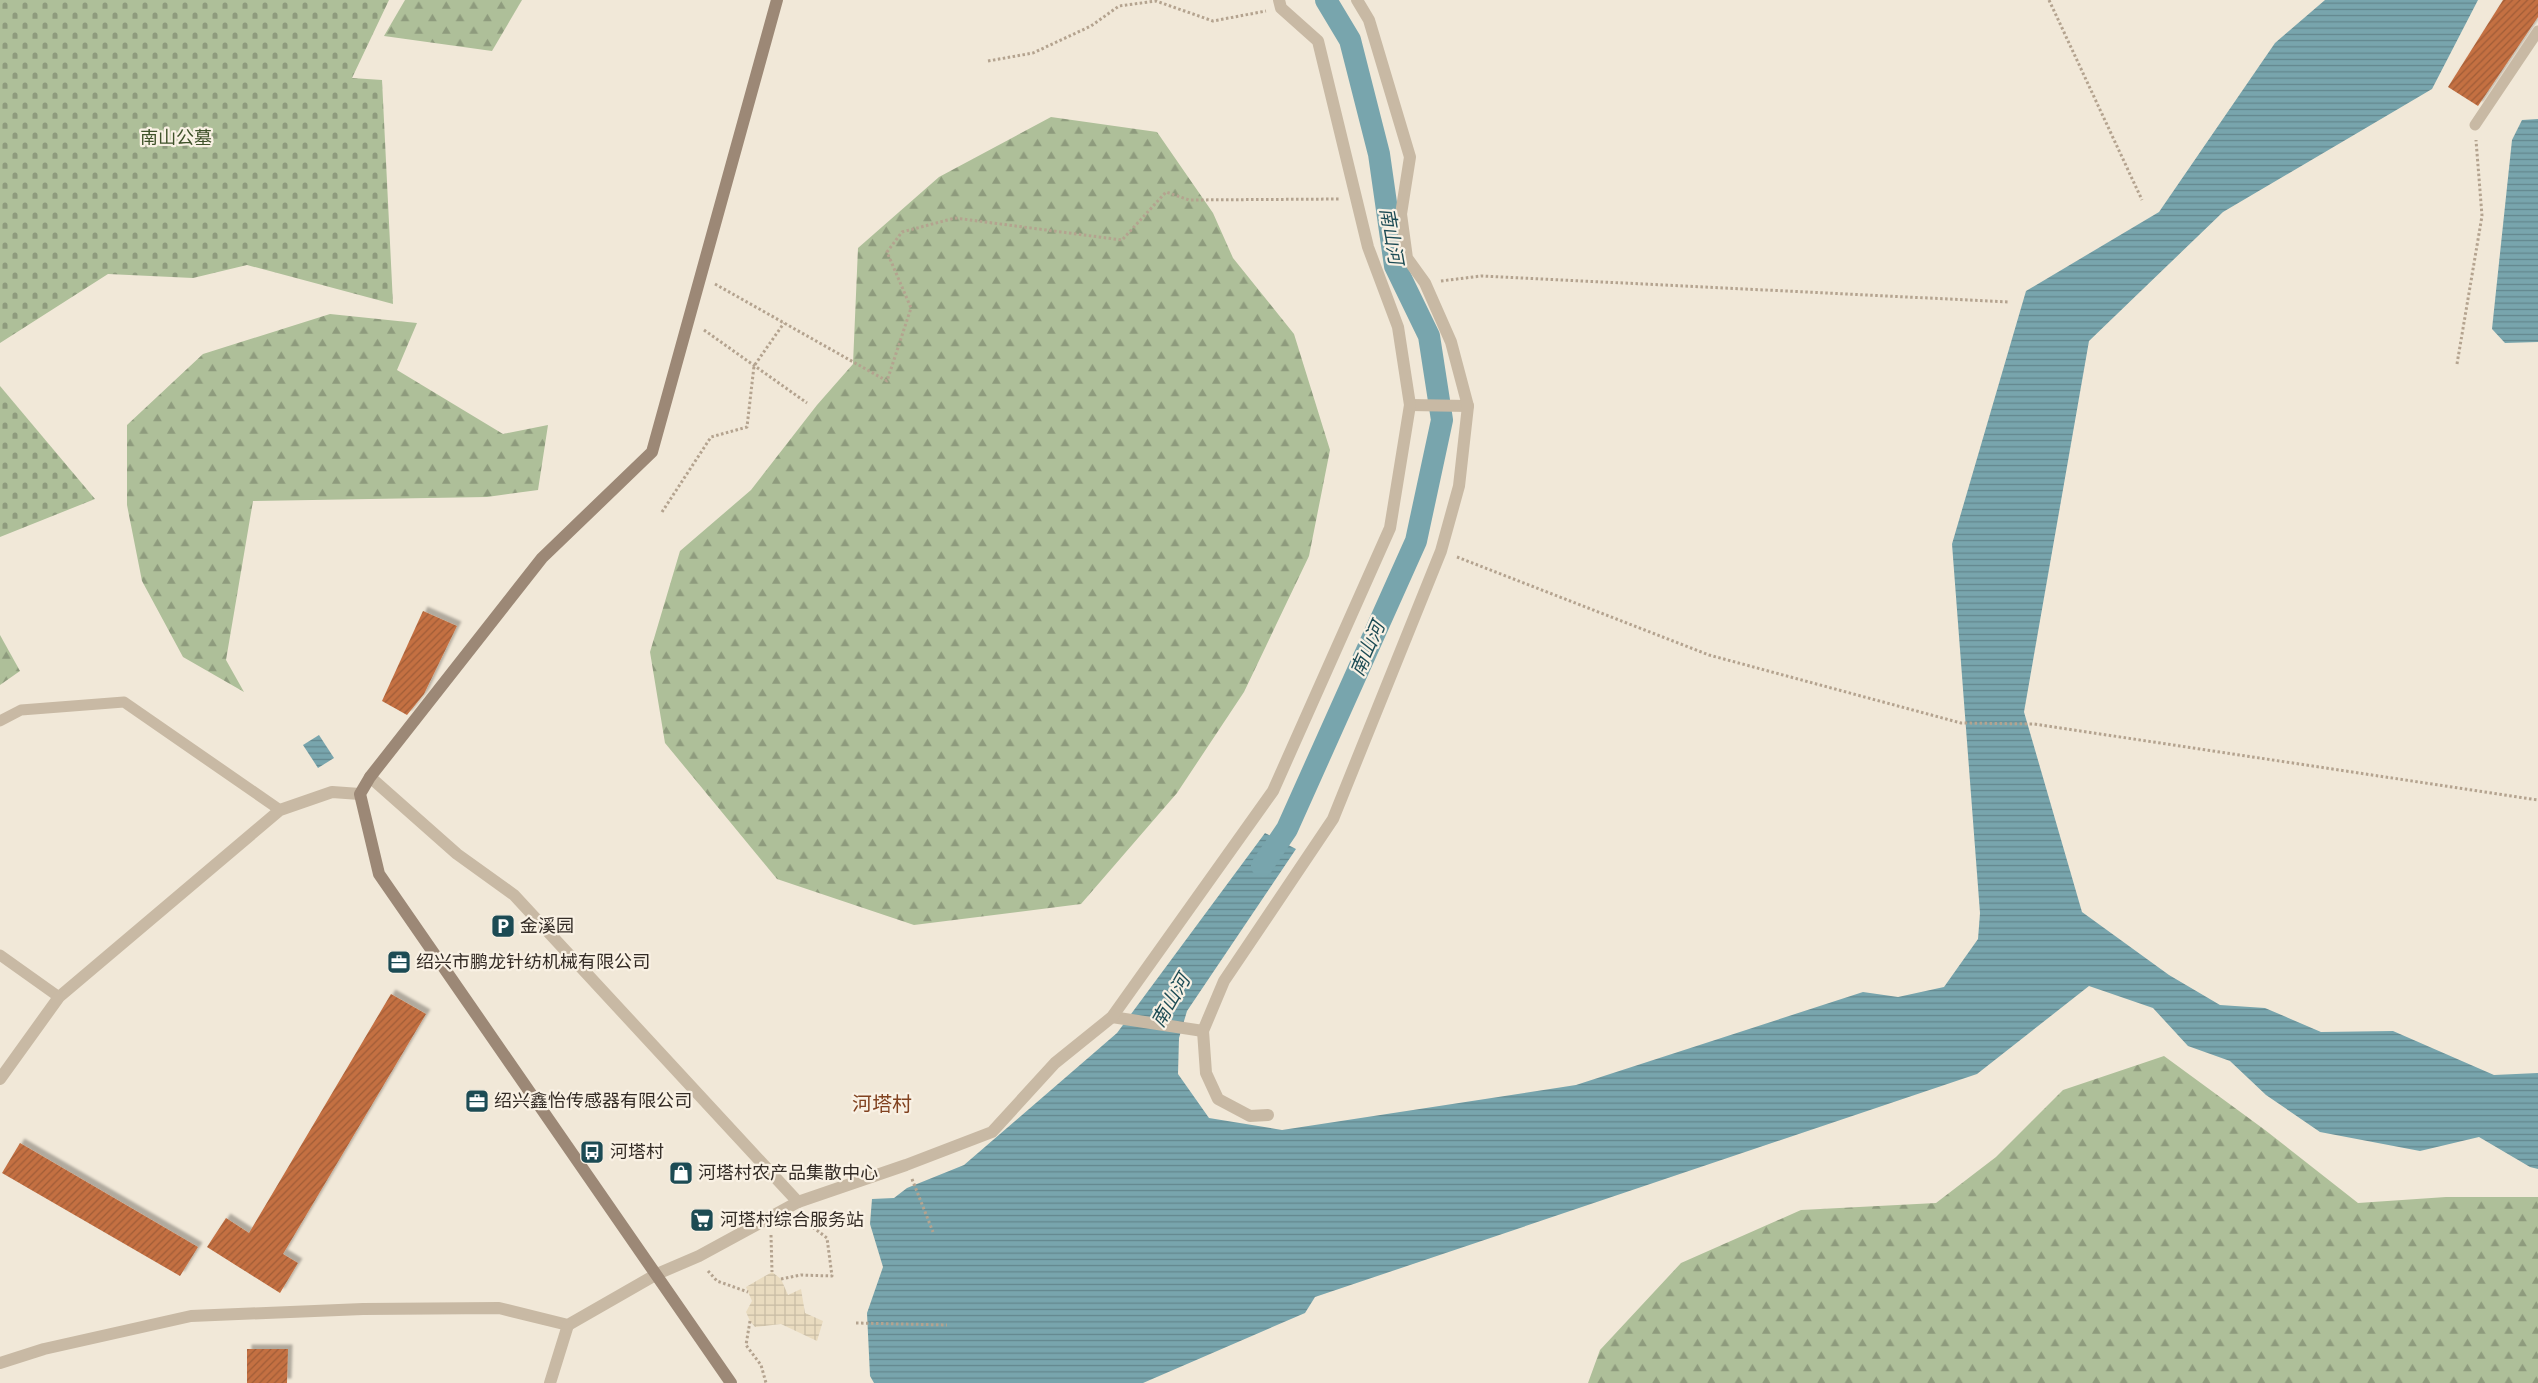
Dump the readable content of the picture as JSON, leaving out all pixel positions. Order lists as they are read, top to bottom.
{
  "districts": ["河塔村"],
  "water": ["南山河"],
  "parks": ["南山公墓"],
  "places": {
    "parking": ["金溪园"],
    "office": ["绍兴市鹏龙针纺机械有限公司", "绍兴鑫怡传感器有限公司"],
    "bus stop": ["河塔村"],
    "shop": ["河塔村农产品集散中心"],
    "supermarket": ["河塔村综合服务站"]
  }
}
